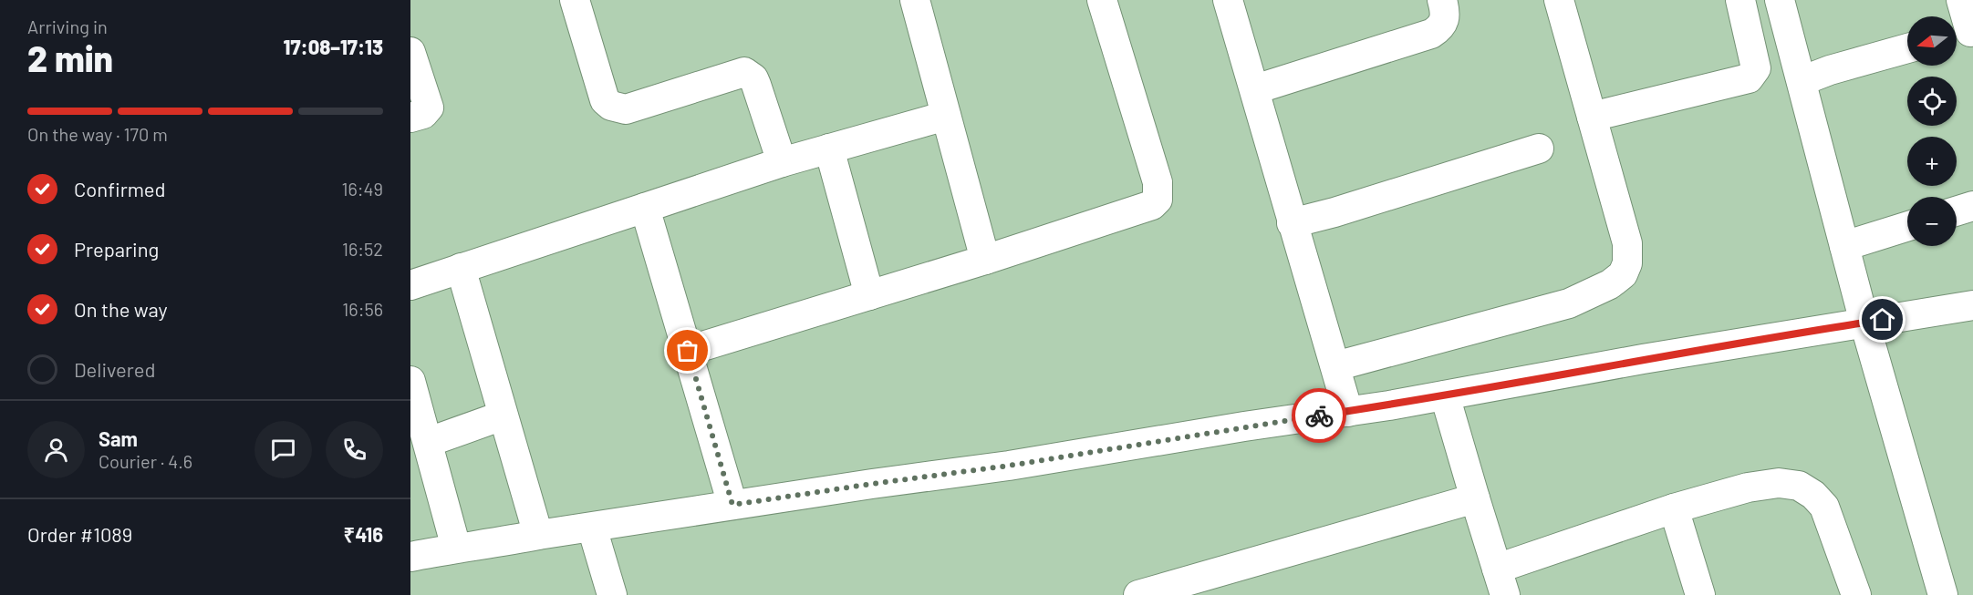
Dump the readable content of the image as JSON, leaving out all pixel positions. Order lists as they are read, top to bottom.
{
  "north": "left",
  "page": {
    "heading": ["2 min", "Arriving in", "17:08–17:13"],
    "panel": [
      "Sam",
      "Courier · 4.6",
      "Order #1089",
      "₹416"
    ],
    "map_buttons": ["+", "−"],
    "bar": "On the way · 170 m",
    "list": [
      ["Confirmed", "16:49"],
      ["Preparing", "16:52"],
      ["On the way", "16:56"],
      "Delivered"
    ]
  }
}
